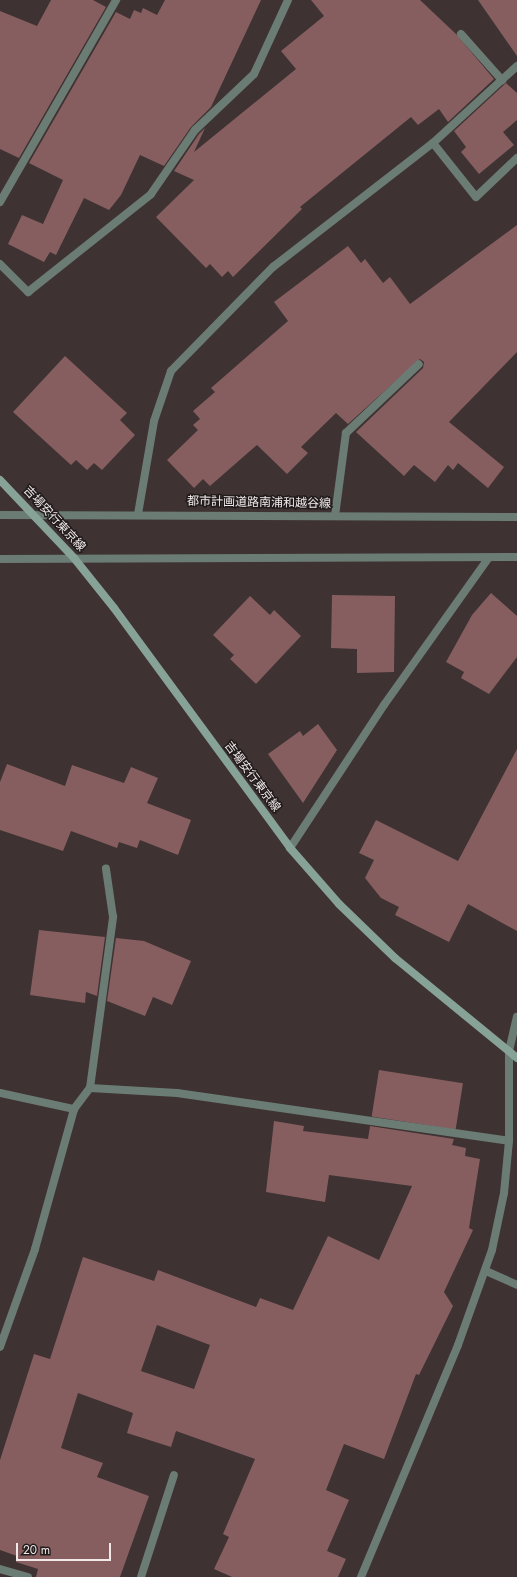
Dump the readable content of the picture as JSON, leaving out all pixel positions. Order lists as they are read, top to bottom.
{
  "streets": {
    "main road": ["吉場安行東京線"],
    "street": ["都市計画道路南浦和越谷線"]
  },
  "crossings": [
    ["都市計画道路南浦和越谷線", "吉場安行東京線"]
  ],
  "scale_bar": "20 m"
}
